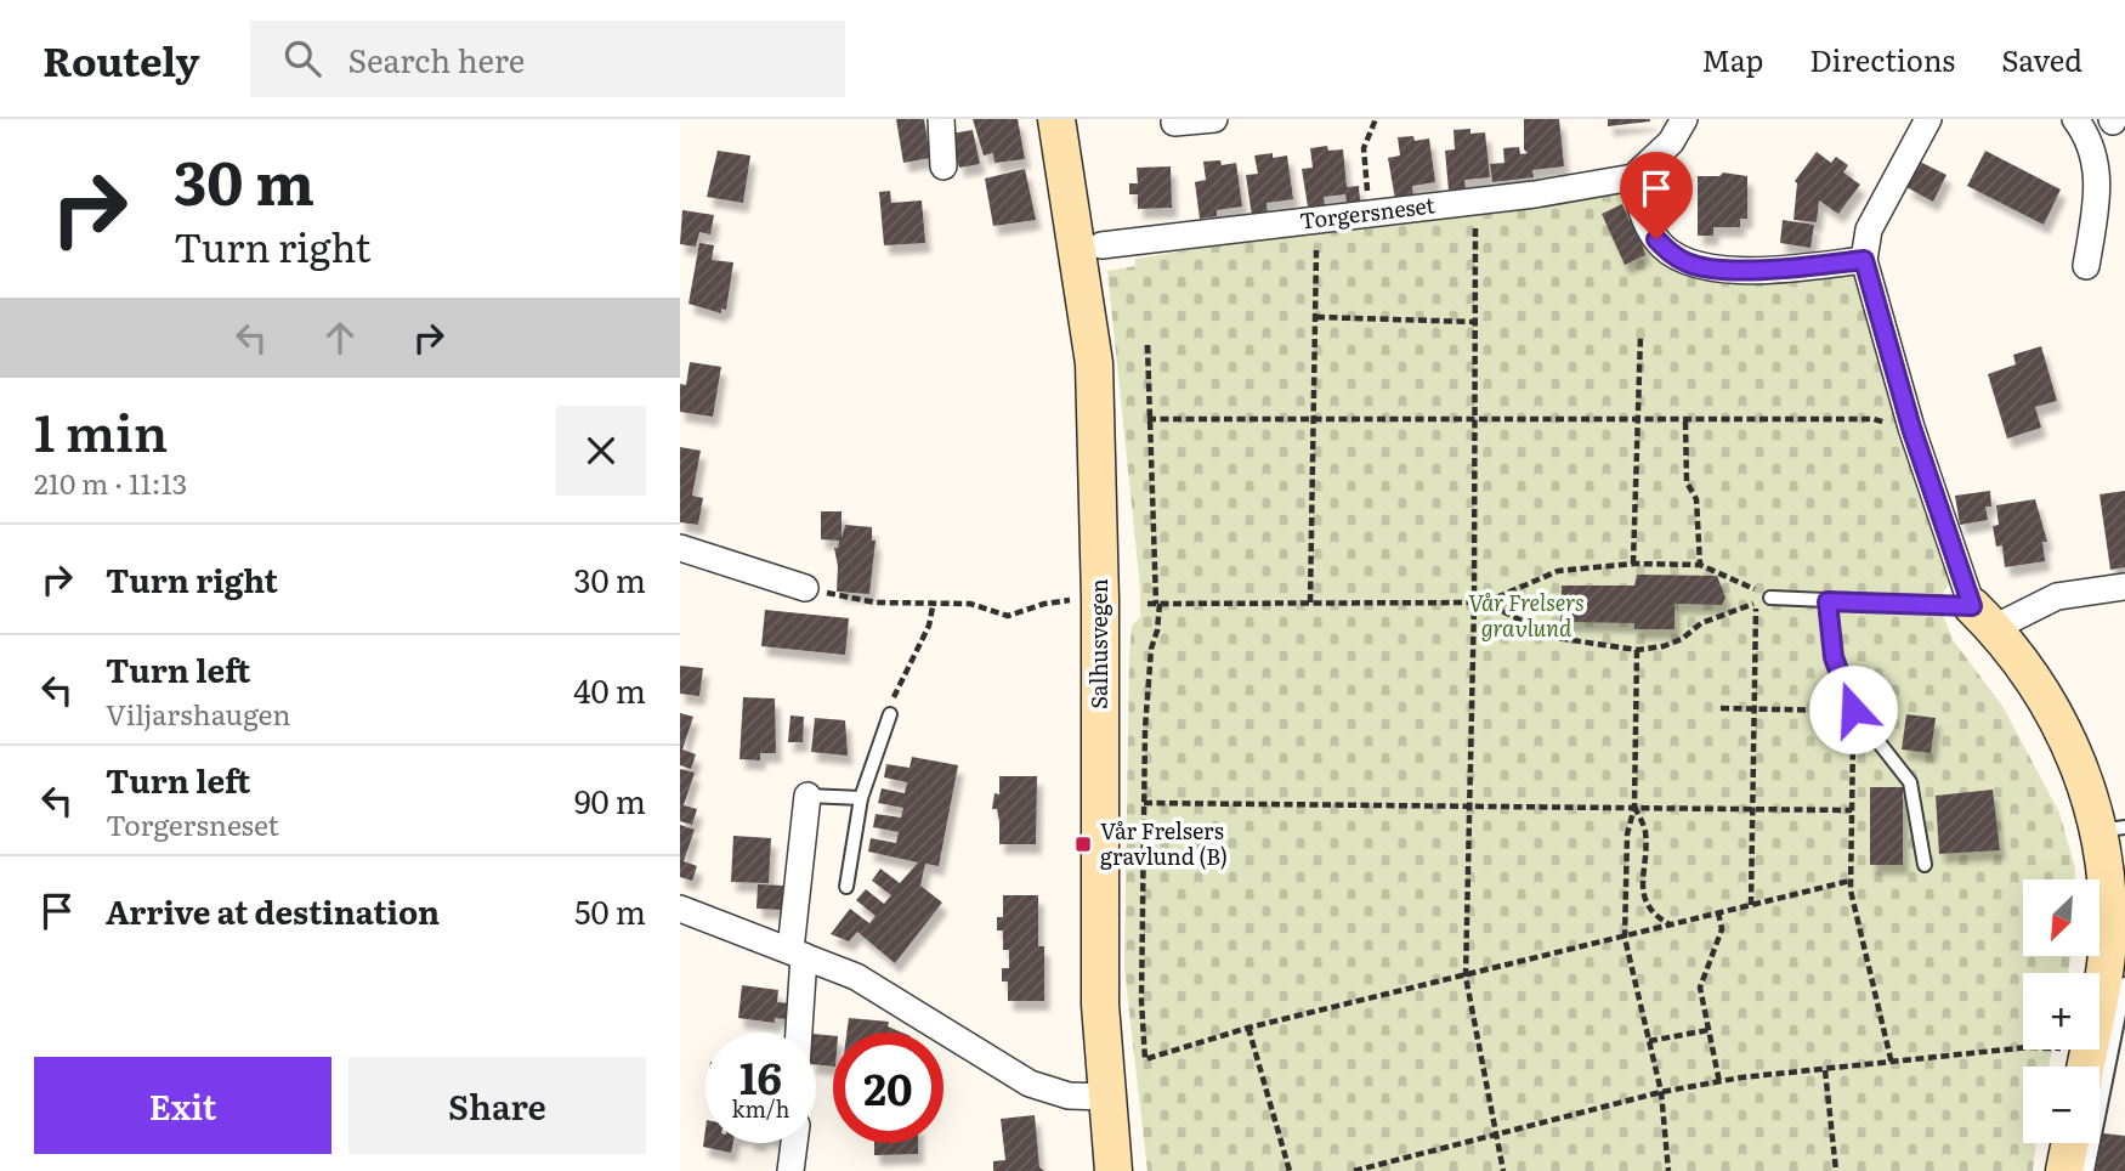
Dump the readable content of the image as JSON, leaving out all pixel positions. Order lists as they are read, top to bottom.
{
  "streets": {
    "main road": ["Salhusvegen"],
    "street": ["Torgersneset"]
  },
  "parks": ["Vår Frelsers gravlund"],
  "places": {
    "transit": ["Vår Frelsers gravlund (B)"]
  },
  "north": "bottom left",
  "page": {
    "header": "Routely",
    "search": "Search here",
    "nav": ["Map", "Directions", "Saved"],
    "turn": ["30 m", "Turn right"],
    "heading": ["1 min", "210 m · 11:13"],
    "list": [
      {
        "name": "Turn right",
        "value": "30 m"
      },
      {
        "name": "Turn left",
        "note": "Viljarshaugen",
        "value": "40 m"
      },
      {
        "name": "Turn left",
        "note": "Torgersneset",
        "value": "90 m"
      },
      {
        "name": "Arrive at destination",
        "value": "50 m"
      }
    ],
    "map_buttons": ["+", "−"],
    "speed": "16 km/h",
    "limit": "20",
    "buttons": ["Exit", "Share"]
  }
}
